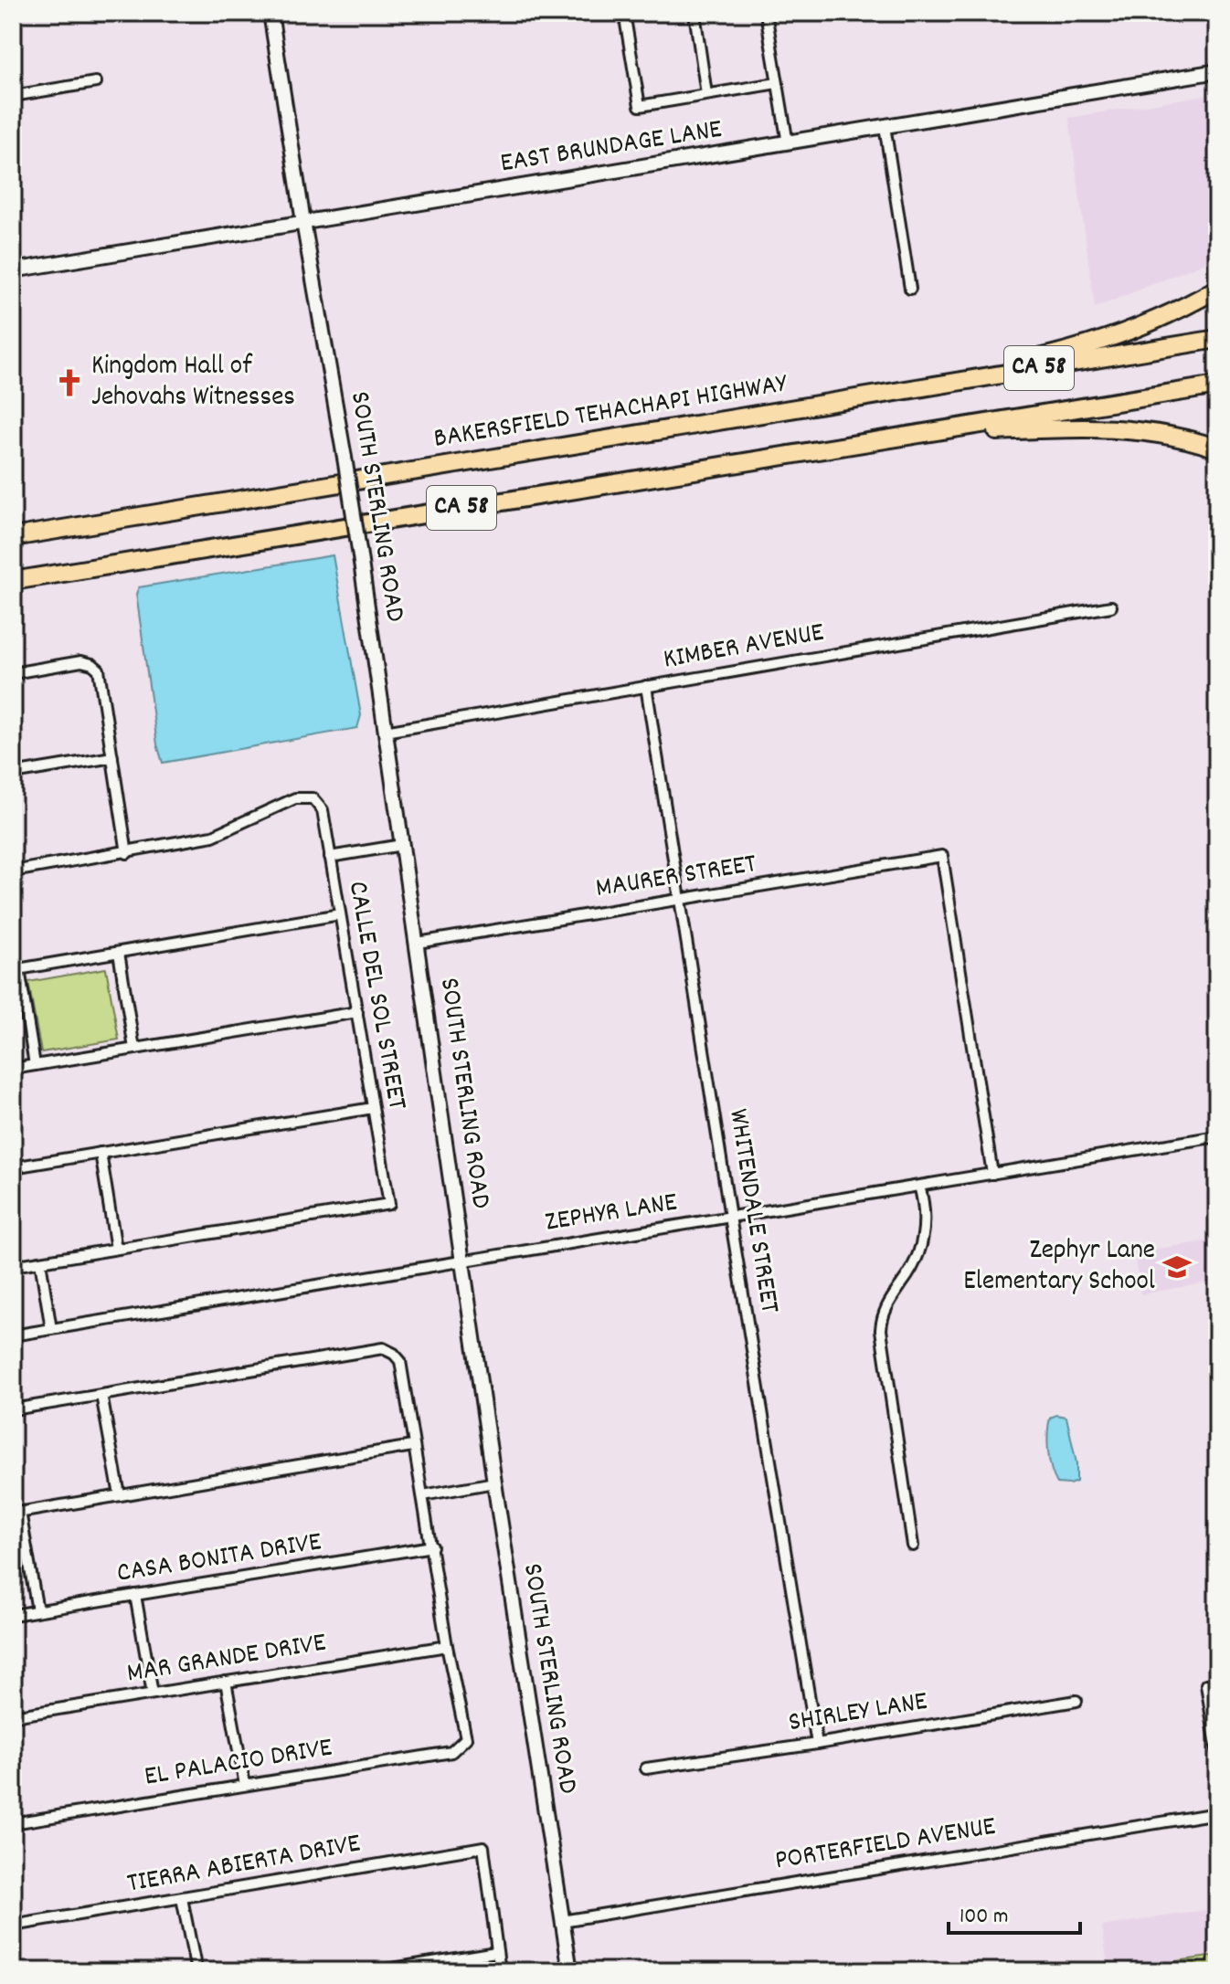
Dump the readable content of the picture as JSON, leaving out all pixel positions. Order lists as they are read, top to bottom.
{
  "streets": {
    "highway": ["CA 58", "BAKERSFIELD TEHACHAPI HIGHWAY"],
    "street": [
      "EAST BRUNDAGE LANE",
      "SOUTH STERLING ROAD",
      "KIMBER AVENUE",
      "MAURER STREET",
      "CALLE DEL SOL STREET",
      "WHITENDALE STREET",
      "ZEPHYR LANE",
      "CASA BONITA DRIVE",
      "MAR GRANDE DRIVE",
      "SHIRLEY LANE",
      "EL PALACIO DRIVE",
      "PORTERFIELD AVENUE",
      "TIERRA ABIERTA DRIVE"
    ]
  },
  "crossings": [
    ["EAST BRUNDAGE LANE", "SOUTH STERLING ROAD"],
    ["SOUTH STERLING ROAD", "KIMBER AVENUE"],
    ["SOUTH STERLING ROAD", "MAURER STREET"],
    ["SOUTH STERLING ROAD", "ZEPHYR LANE"],
    ["SOUTH STERLING ROAD", "PORTERFIELD AVENUE"],
    ["KIMBER AVENUE", "WHITENDALE STREET"],
    ["MAURER STREET", "WHITENDALE STREET"],
    ["MAURER STREET", "ZEPHYR LANE"],
    ["WHITENDALE STREET", "ZEPHYR LANE"],
    ["WHITENDALE STREET", "SHIRLEY LANE"],
    ["MAR GRANDE DRIVE", "EL PALACIO DRIVE"]
  ],
  "places": {
    "church": ["Kingdom Hall of Jehovahs Witnesses"],
    "school or university": ["Zephyr Lane Elementary School"]
  },
  "scale_bar": "100 m"
}
